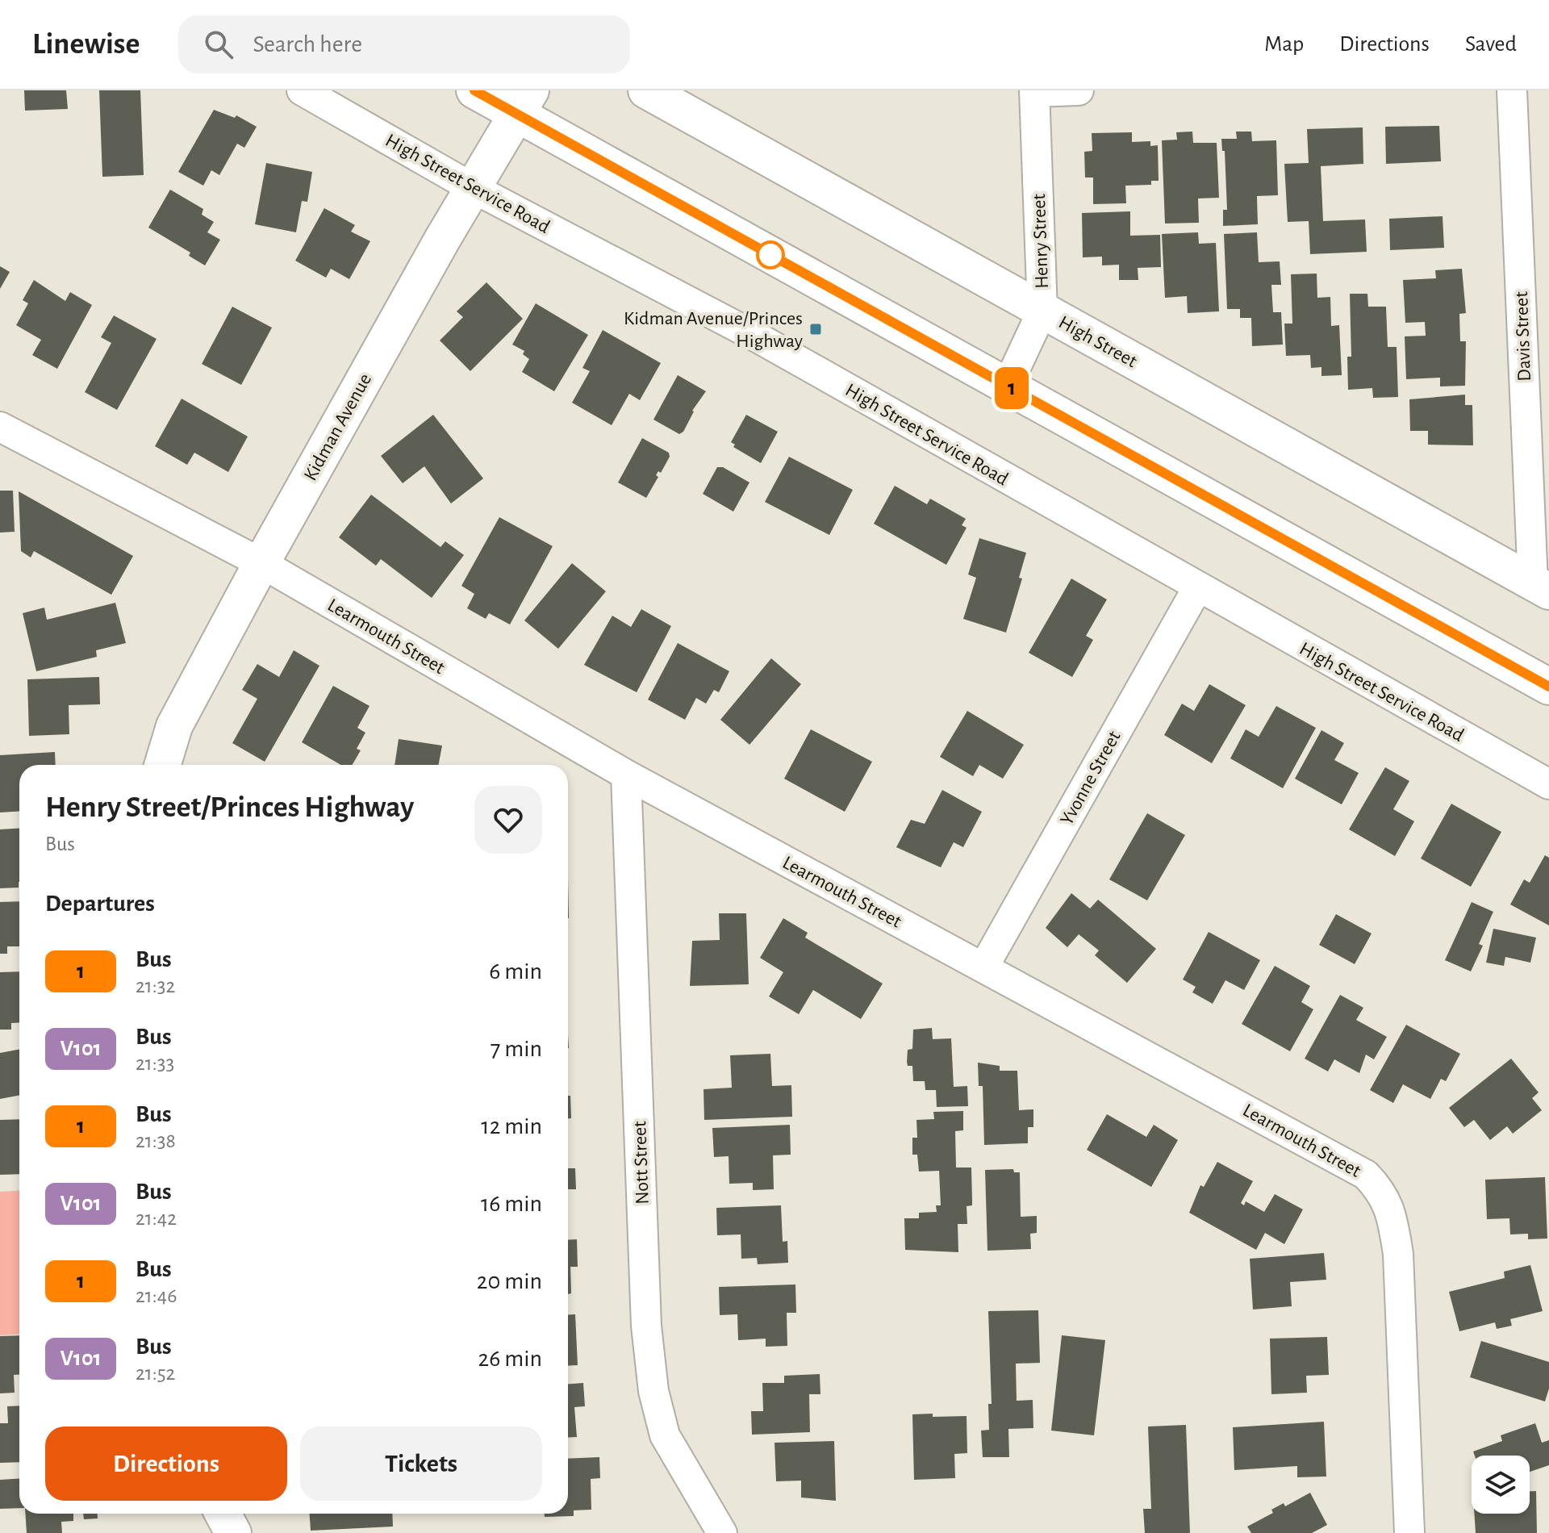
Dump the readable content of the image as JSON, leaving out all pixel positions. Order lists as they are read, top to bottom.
{
  "streets": {
    "main road": ["High Street", "Kidman Avenue"],
    "street": [
      "High Street Service Road",
      "Henry Street",
      "Davis Street",
      "Learmouth Street",
      "Yvonne Street",
      "Nott Street"
    ]
  },
  "crossings": [
    ["High Street Service Road", "Kidman Avenue"],
    ["High Street Service Road", "Yvonne Street"],
    ["Henry Street", "High Street"],
    ["Davis Street", "High Street"],
    ["Kidman Avenue", "Learmouth Street"],
    ["Learmouth Street", "Yvonne Street"],
    ["Learmouth Street", "Nott Street"]
  ],
  "places": {
    "transit": ["Kidman Avenue/Princes Highway"]
  },
  "lines": ["bus line 1"],
  "page": {
    "header": "Linewise",
    "search": "Search here",
    "nav": ["Map", "Directions", "Saved"],
    "on_map": "1",
    "heading": [
      ["Henry Street/Princes Highway", "Bus"],
      "Departures"
    ],
    "list": [
      {
        "mark": "1",
        "name": "Bus",
        "note": "21:32",
        "value": "6 min"
      },
      {
        "mark": "V101",
        "name": "Bus",
        "note": "21:33",
        "value": "7 min"
      },
      {
        "mark": "1",
        "name": "Bus",
        "note": "21:38",
        "value": "12 min"
      },
      {
        "mark": "V101",
        "name": "Bus",
        "note": "21:42",
        "value": "16 min"
      },
      {
        "mark": "1",
        "name": "Bus",
        "note": "21:46",
        "value": "20 min"
      },
      {
        "mark": "V101",
        "name": "Bus",
        "note": "21:52",
        "value": "26 min"
      }
    ],
    "buttons": ["Directions", "Tickets"]
  }
}
